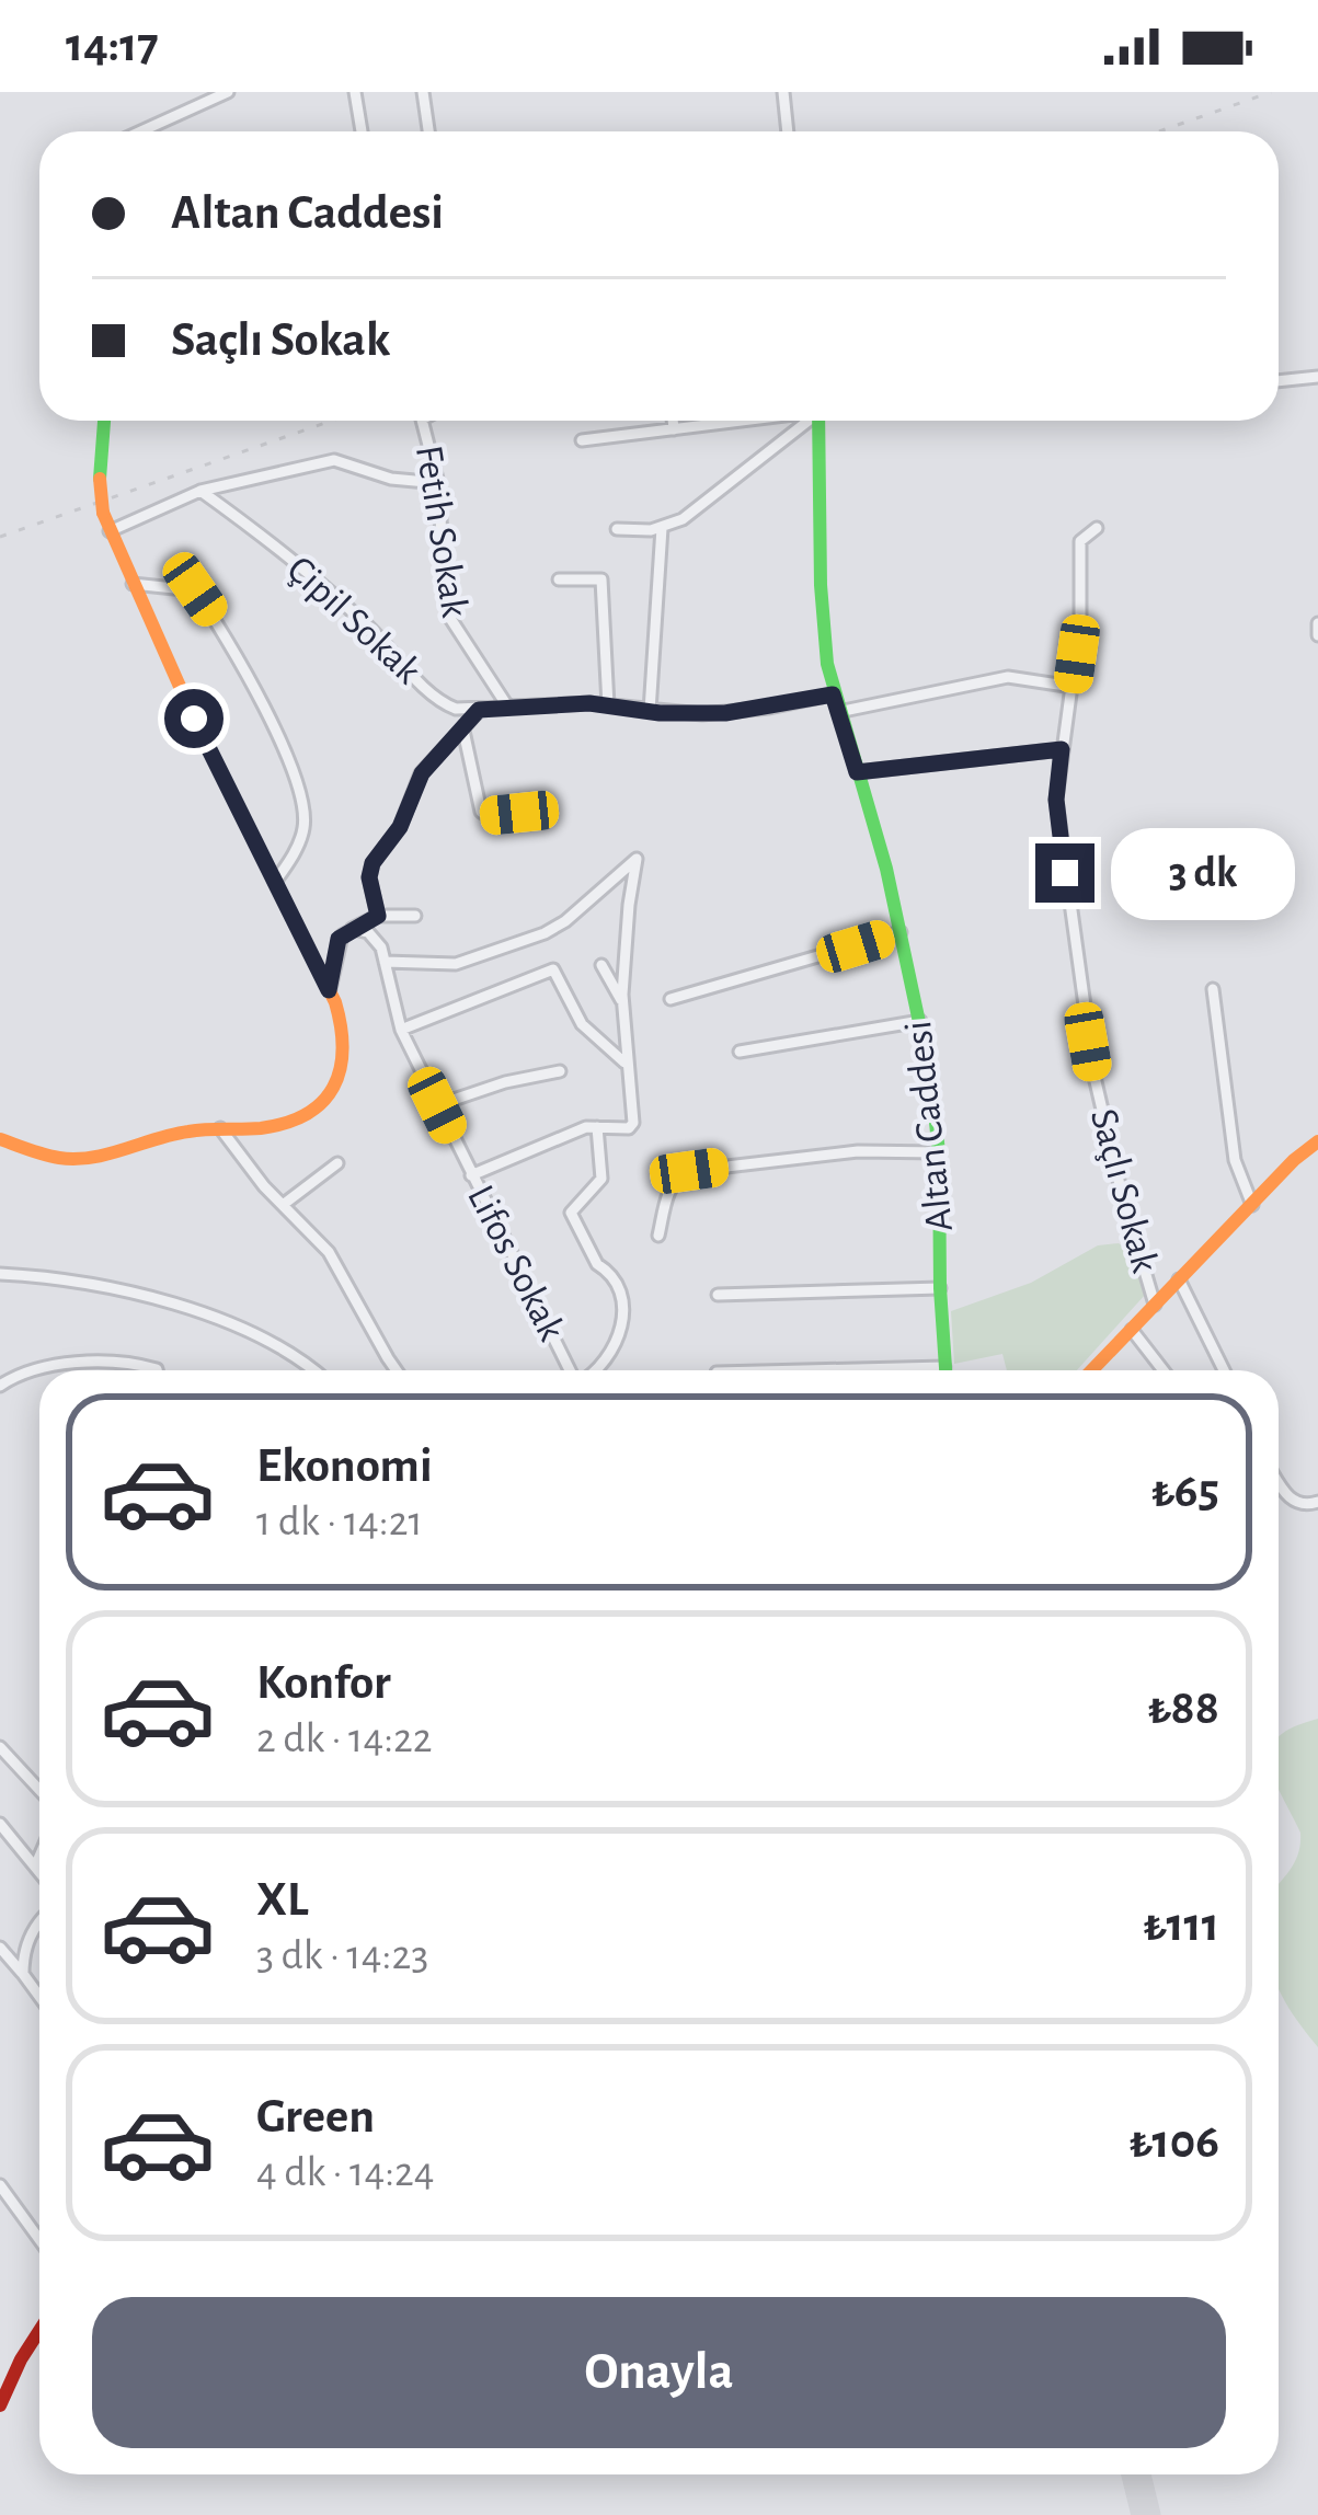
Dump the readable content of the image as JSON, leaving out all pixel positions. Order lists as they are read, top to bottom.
{
  "streets": {
    "street": [
      "Fetih Sokak",
      "Çipil Sokak",
      "Altan Caddesi",
      "Saçlı Sokak",
      "Lifos Sokak"
    ]
  },
  "crossings": [
    ["Fetih Sokak", "Çipil Sokak"],
    ["Çipil Sokak", "Altan Caddesi"]
  ],
  "page": {
    "status": "14:17",
    "banner": ["Altan Caddesi", "Saçlı Sokak"],
    "bubble": "3 dk",
    "list": [
      {
        "name": "Ekonomi",
        "note": "1 dk · 14:21",
        "value": "₺65"
      },
      {
        "name": "Konfor",
        "note": "2 dk · 14:22",
        "value": "₺88"
      },
      {
        "name": "XL",
        "note": "3 dk · 14:23",
        "value": "₺111"
      },
      {
        "name": "Green",
        "note": "4 dk · 14:24",
        "value": "₺106"
      }
    ],
    "buttons": "Onayla"
  }
}
